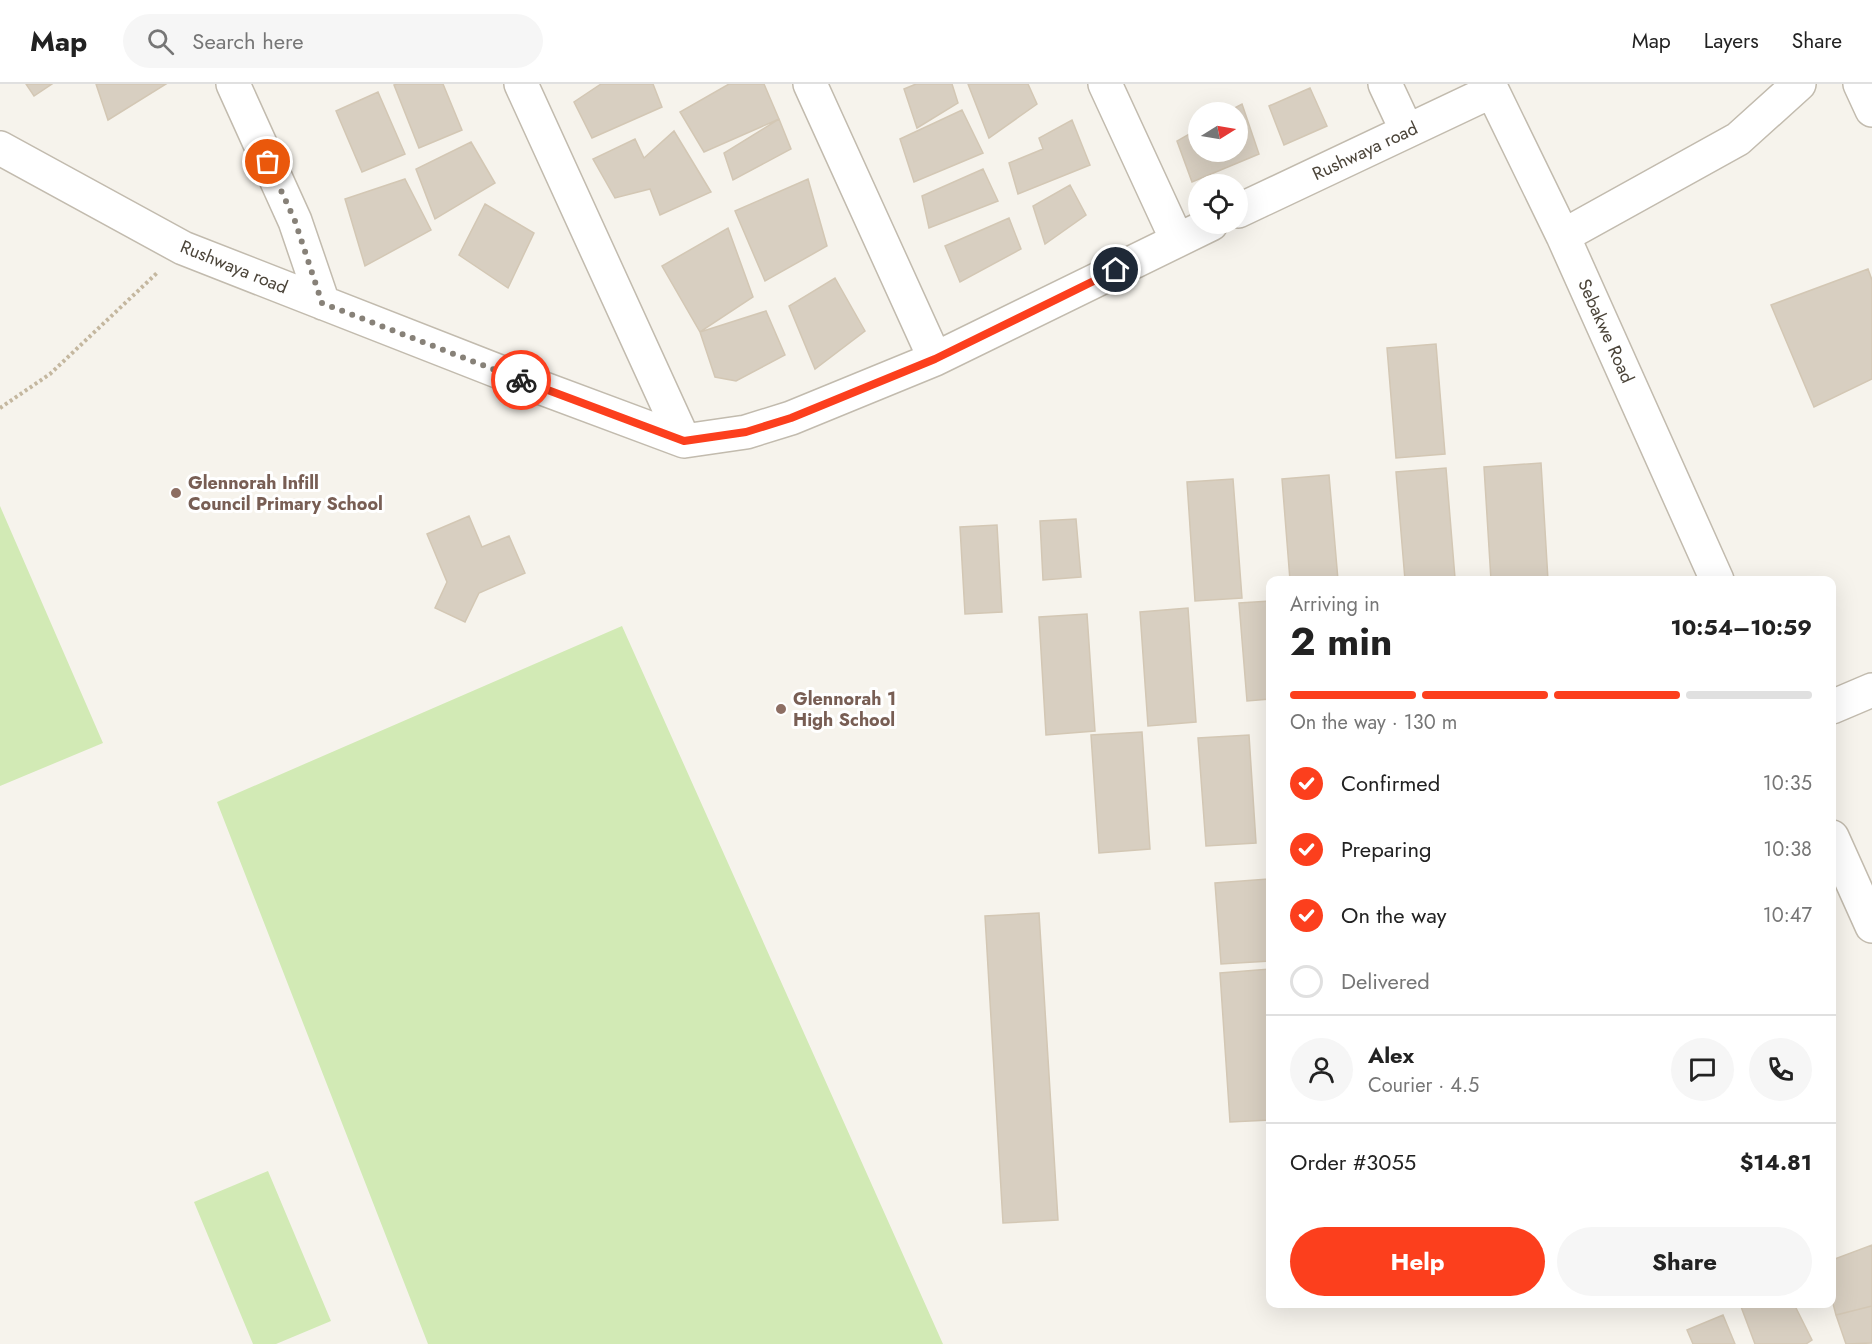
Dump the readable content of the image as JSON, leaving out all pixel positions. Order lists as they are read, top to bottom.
{
  "streets": {
    "street": ["Rushwaya road", "Sebakwe Road"]
  },
  "crossings": [
    ["Rushwaya road", "Sebakwe Road"]
  ],
  "places": ["Glennorah Infill Council Primary School", "Glennorah 1 High School"],
  "north": "right",
  "page": {
    "header": "Map",
    "search": "Search here",
    "nav": ["Map", "Layers", "Share"],
    "heading": ["2 min", "Arriving in", "10:54–10:59"],
    "panel": [
      "Alex",
      "Courier · 4.5",
      "Order #3055",
      "$14.81"
    ],
    "bar": "On the way · 130 m",
    "list": [
      ["Confirmed", "10:35"],
      ["Preparing", "10:38"],
      ["On the way", "10:47"],
      "Delivered"
    ],
    "buttons": ["Help", "Share"]
  }
}
